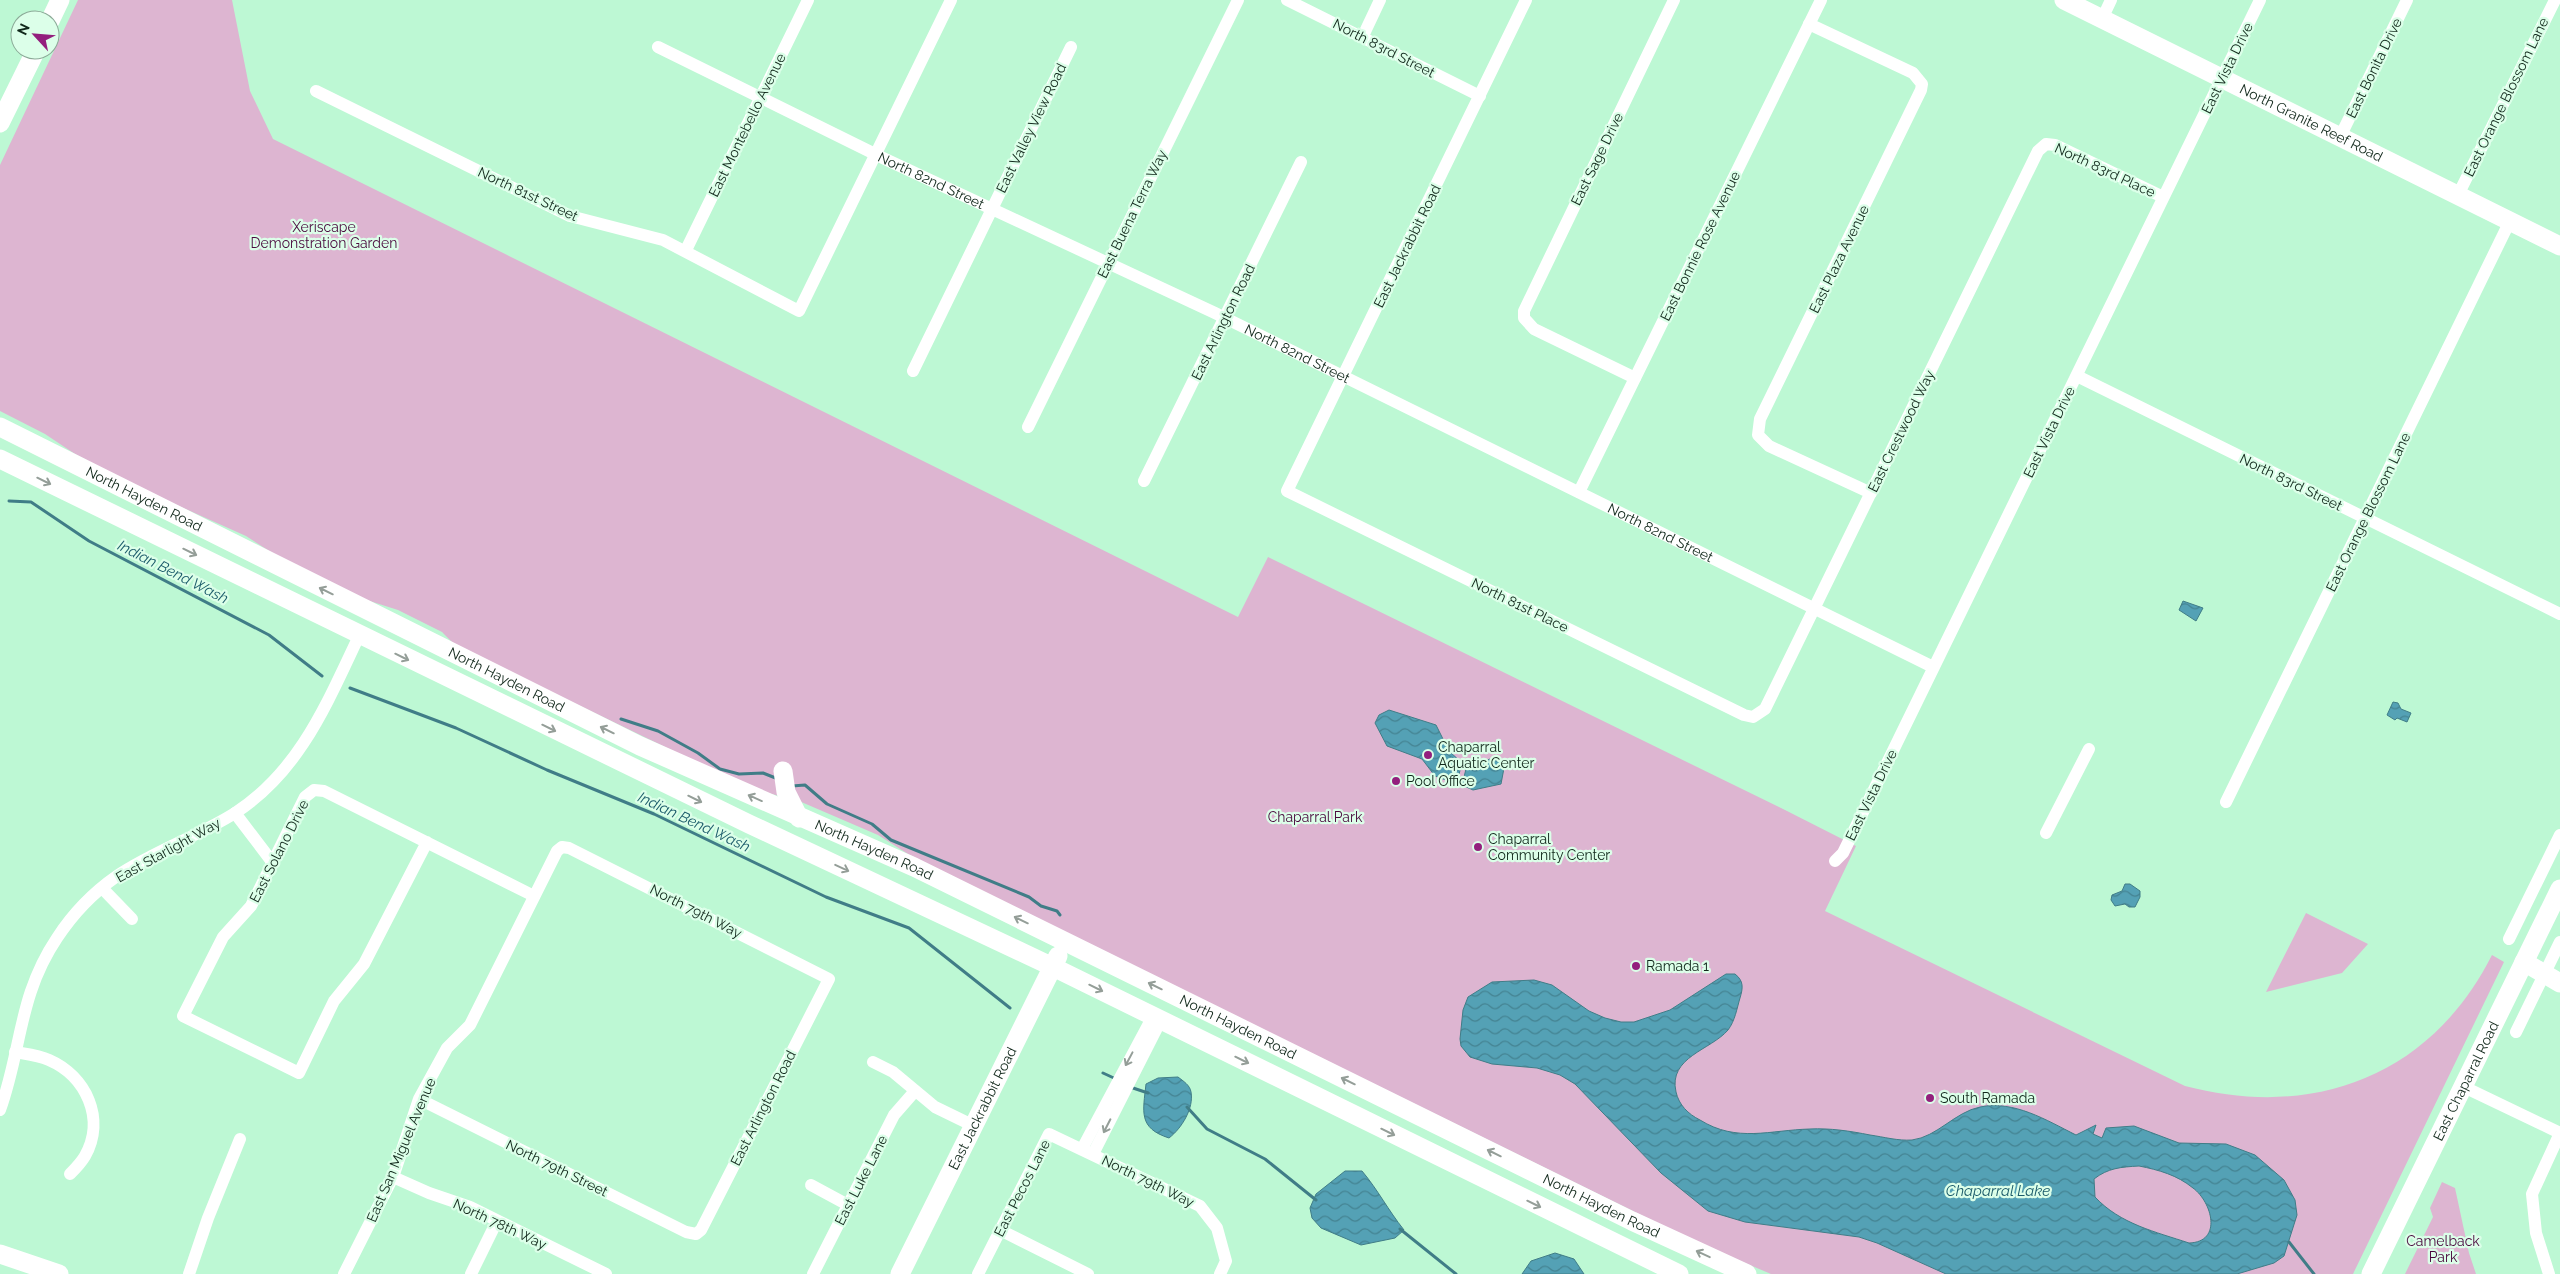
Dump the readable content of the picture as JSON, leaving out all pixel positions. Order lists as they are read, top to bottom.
{
  "streets": {
    "main road": [
      "North Granite Reef Road",
      "East Jackrabbit Road",
      "North Hayden Road",
      "East Chaparral Road"
    ],
    "street": [
      "North 83rd Street",
      "East Vista Drive",
      "East Bonita Drive",
      "East Orange Blossom Lane",
      "East Montebello Avenue",
      "East Valley View Road",
      "East Sage Drive",
      "North 83rd Place",
      "North 82nd Street",
      "North 81st Street",
      "East Buena Terra Way",
      "East Bonnie Rose Avenue",
      "East Plaza Avenue",
      "East Arlington Road",
      "East Crestwood Way",
      "North 81st Place",
      "East Starlight Way",
      "East Solano Drive",
      "North 79th Way",
      "East San Miguel Avenue",
      "North 79th Street",
      "East Luke Lane",
      "East Pecos Lane",
      "North 78th Way"
    ]
  },
  "crossings": [
    ["North 83rd Street", "East Vista Drive"],
    ["North 83rd Street", "East Orange Blossom Lane"],
    ["North 83rd Street", "East Jackrabbit Road"],
    ["East Vista Drive", "North Granite Reef Road"],
    ["East Vista Drive", "North 83rd Place"],
    ["East Vista Drive", "North 82nd Street"],
    ["East Bonita Drive", "North Granite Reef Road"],
    ["East Orange Blossom Lane", "North Granite Reef Road"],
    ["East Montebello Avenue", "North 82nd Street"],
    ["East Montebello Avenue", "North 81st Street"],
    ["East Valley View Road", "North 82nd Street"],
    ["East Sage Drive", "East Bonnie Rose Avenue"],
    ["North 83rd Place", "East Crestwood Way"],
    ["North 82nd Street", "North 81st Street"],
    ["North 82nd Street", "East Buena Terra Way"],
    ["North 82nd Street", "East Jackrabbit Road"],
    ["North 82nd Street", "East Bonnie Rose Avenue"],
    ["North 82nd Street", "East Arlington Road"],
    ["North 82nd Street", "East Crestwood Way"],
    ["East Jackrabbit Road", "North Hayden Road"],
    ["East Jackrabbit Road", "North 81st Place"],
    ["East Bonnie Rose Avenue", "East Plaza Avenue"],
    ["East Plaza Avenue", "East Crestwood Way"],
    ["East Arlington Road", "North 79th Way"],
    ["East Arlington Road", "North 79th Street"],
    ["East Crestwood Way", "North 81st Place"],
    ["North Hayden Road", "East Starlight Way"],
    ["North 79th Way", "East San Miguel Avenue"],
    ["North 79th Way", "East Pecos Lane"],
    ["East San Miguel Avenue", "North 79th Street"],
    ["East San Miguel Avenue", "North 78th Way"]
  ],
  "water": ["Indian Bend Wash", "Chaparral Lake"],
  "parks": ["Xeriscape Demonstration Garden", "Chaparral Park", "Camelback Park"],
  "places": [
    "Chaparral Aquatic Center",
    "Pool Office",
    "Chaparral Community Center",
    "Ramada 1",
    "South Ramada"
  ],
  "north": "top left"
}
